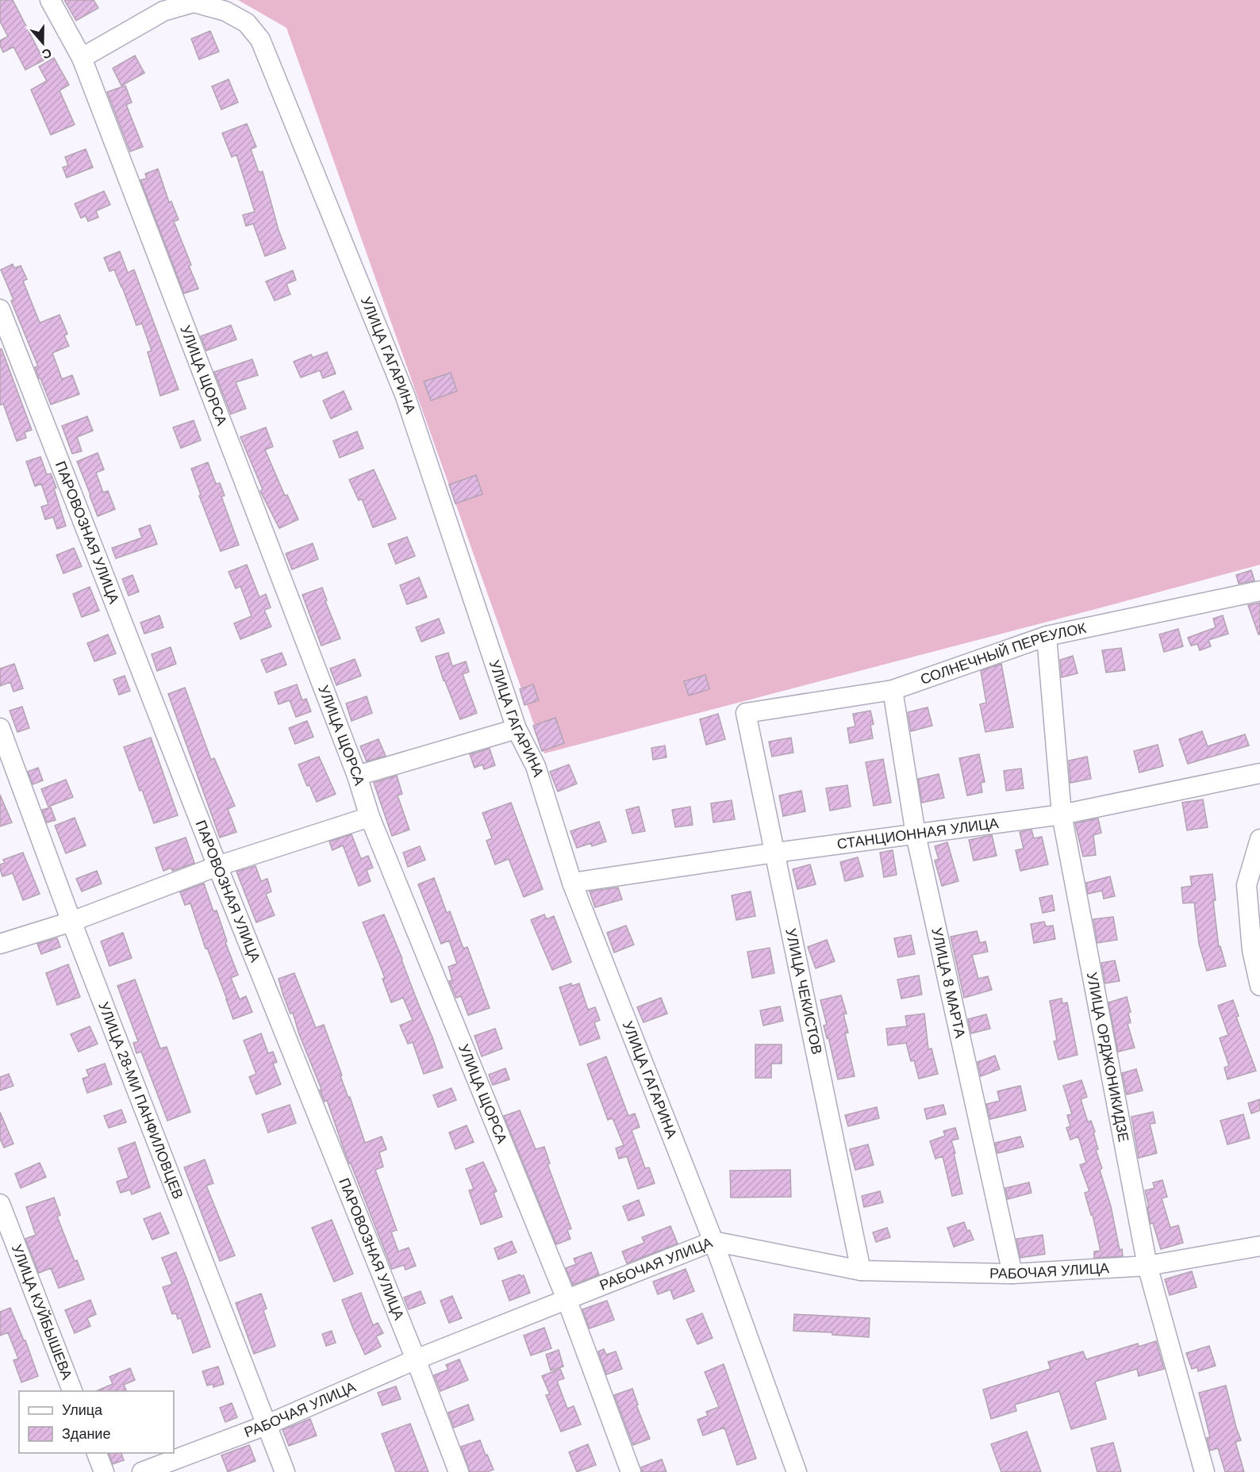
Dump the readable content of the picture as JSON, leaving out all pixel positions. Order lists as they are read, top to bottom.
{
  "streets": {
    "street": [
      "УЛИЦА ГАГАРИНА",
      "УЛИЦА ЩОРСА",
      "ПАРОВОЗНАЯ УЛИЦА",
      "СОЛНЕЧНЫЙ ПЕРЕУЛОК",
      "СТАНЦИОННАЯ УЛИЦА",
      "УЛИЦА 8 МАРТА",
      "УЛИЦА ЧЕКИСТОВ",
      "УЛИЦА ОРДЖОНИКИДЗЕ",
      "УЛИЦА 28-МИ ПАНФИЛОВЦЕВ",
      "РАБОЧАЯ УЛИЦА",
      "УЛИЦА КУЙБЫШЕВА"
    ]
  },
  "crossings": [
    ["УЛИЦА ГАГАРИНА", "УЛИЦА ЩОРСА"],
    ["УЛИЦА ГАГАРИНА", "СТАНЦИОННАЯ УЛИЦА"],
    ["УЛИЦА ГАГАРИНА", "РАБОЧАЯ УЛИЦА"],
    ["УЛИЦА ЩОРСА", "РАБОЧАЯ УЛИЦА"],
    ["ПАРОВОЗНАЯ УЛИЦА", "РАБОЧАЯ УЛИЦА"],
    ["СОЛНЕЧНЫЙ ПЕРЕУЛОК", "УЛИЦА 8 МАРТА"],
    ["СОЛНЕЧНЫЙ ПЕРЕУЛОК", "УЛИЦА ЧЕКИСТОВ"],
    ["СОЛНЕЧНЫЙ ПЕРЕУЛОК", "УЛИЦА ОРДЖОНИКИДЗЕ"],
    ["СТАНЦИОННАЯ УЛИЦА", "УЛИЦА 8 МАРТА"],
    ["СТАНЦИОННАЯ УЛИЦА", "УЛИЦА ЧЕКИСТОВ"],
    ["СТАНЦИОННАЯ УЛИЦА", "УЛИЦА ОРДЖОНИКИДЗЕ"],
    ["УЛИЦА 8 МАРТА", "РАБОЧАЯ УЛИЦА"],
    ["УЛИЦА ЧЕКИСТОВ", "РАБОЧАЯ УЛИЦА"],
    ["УЛИЦА ОРДЖОНИКИДЗЕ", "РАБОЧАЯ УЛИЦА"],
    ["УЛИЦА 28-МИ ПАНФИЛОВЦЕВ", "РАБОЧАЯ УЛИЦА"]
  ],
  "legend": ["Улица", "Здание"],
  "north": "bottom"
}
